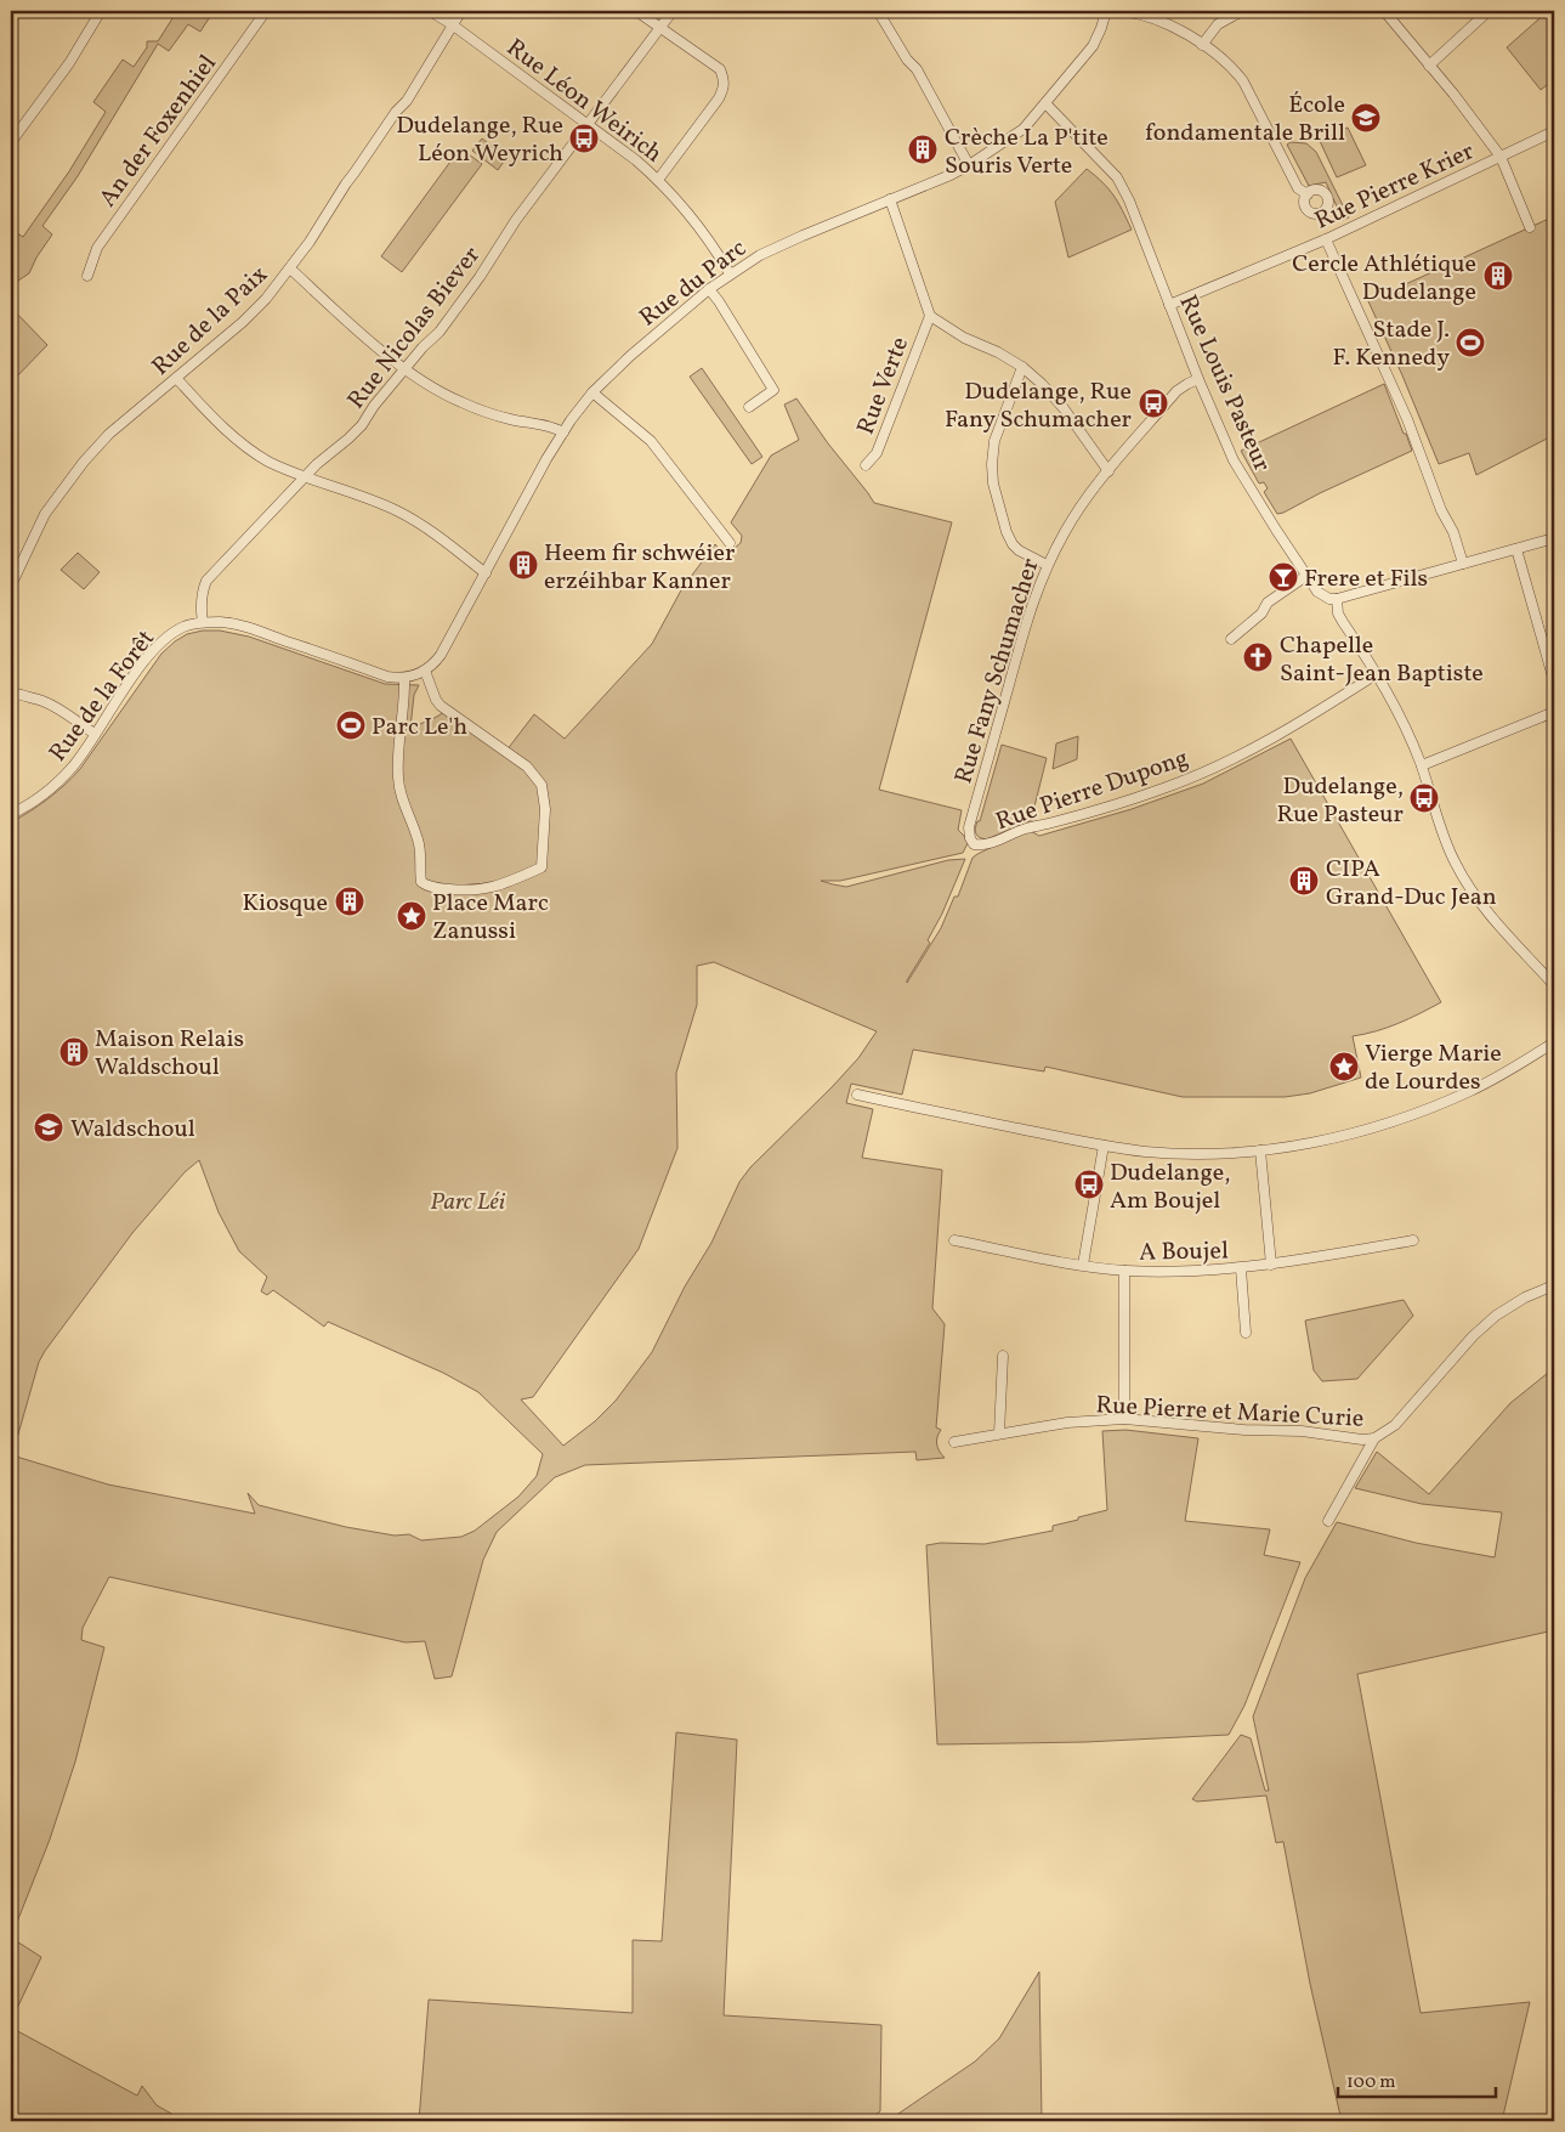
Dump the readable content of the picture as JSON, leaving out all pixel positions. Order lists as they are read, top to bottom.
{
  "streets": {
    "street": [
      "Rue Léon Weirich",
      "An der Foxenhiel",
      "Rue Pierre Krier",
      "Rue du Parc",
      "Rue de la Paix",
      "Rue Nicolas Biever",
      "Rue Louis Pasteur",
      "Rue Verte",
      "Rue Fany Schumacher",
      "Rue de la Forêt",
      "Rue Pierre Dupong",
      "A Boujel",
      "Rue Pierre et Marie Curie"
    ]
  },
  "crossings": [
    ["Rue Léon Weirich", "Rue du Parc"],
    ["Rue Léon Weirich", "Rue de la Paix"],
    ["Rue Léon Weirich", "Rue Nicolas Biever"],
    ["Rue Pierre Krier", "Rue Louis Pasteur"],
    ["Rue du Parc", "Rue Louis Pasteur"],
    ["Rue Nicolas Biever", "Rue de la Forêt"],
    ["Rue Louis Pasteur", "Rue Fany Schumacher"],
    ["Rue Fany Schumacher", "Rue Pierre Dupong"]
  ],
  "parks": ["Parc Léi"],
  "places": {
    "school or university": ["École fondamentale Brill", "Waldschoul"],
    "bus stop": [
      "Dudelange, Rue Léon Weyrich",
      "Dudelange, Rue Fany Schumacher",
      "Dudelange, Rue Pasteur",
      "Dudelange, Am Boujel"
    ],
    "building": [
      "Crèche La P'tite Souris Verte",
      "Cercle Athlétique Dudelange",
      "Heem fir schwéier erzéihbar Kanner",
      "CIPA Grand-Duc Jean",
      "Kiosque",
      "Maison Relais Waldschoul"
    ],
    "sports": ["Stade J. F. Kennedy", "Parc Le'h"],
    "bar": ["Frere et Fils"],
    "church": ["Chapelle Saint-Jean Baptiste"],
    "place": ["Place Marc Zanussi", "Vierge Marie de Lourdes"]
  },
  "scale_bar": "100 m"
}
